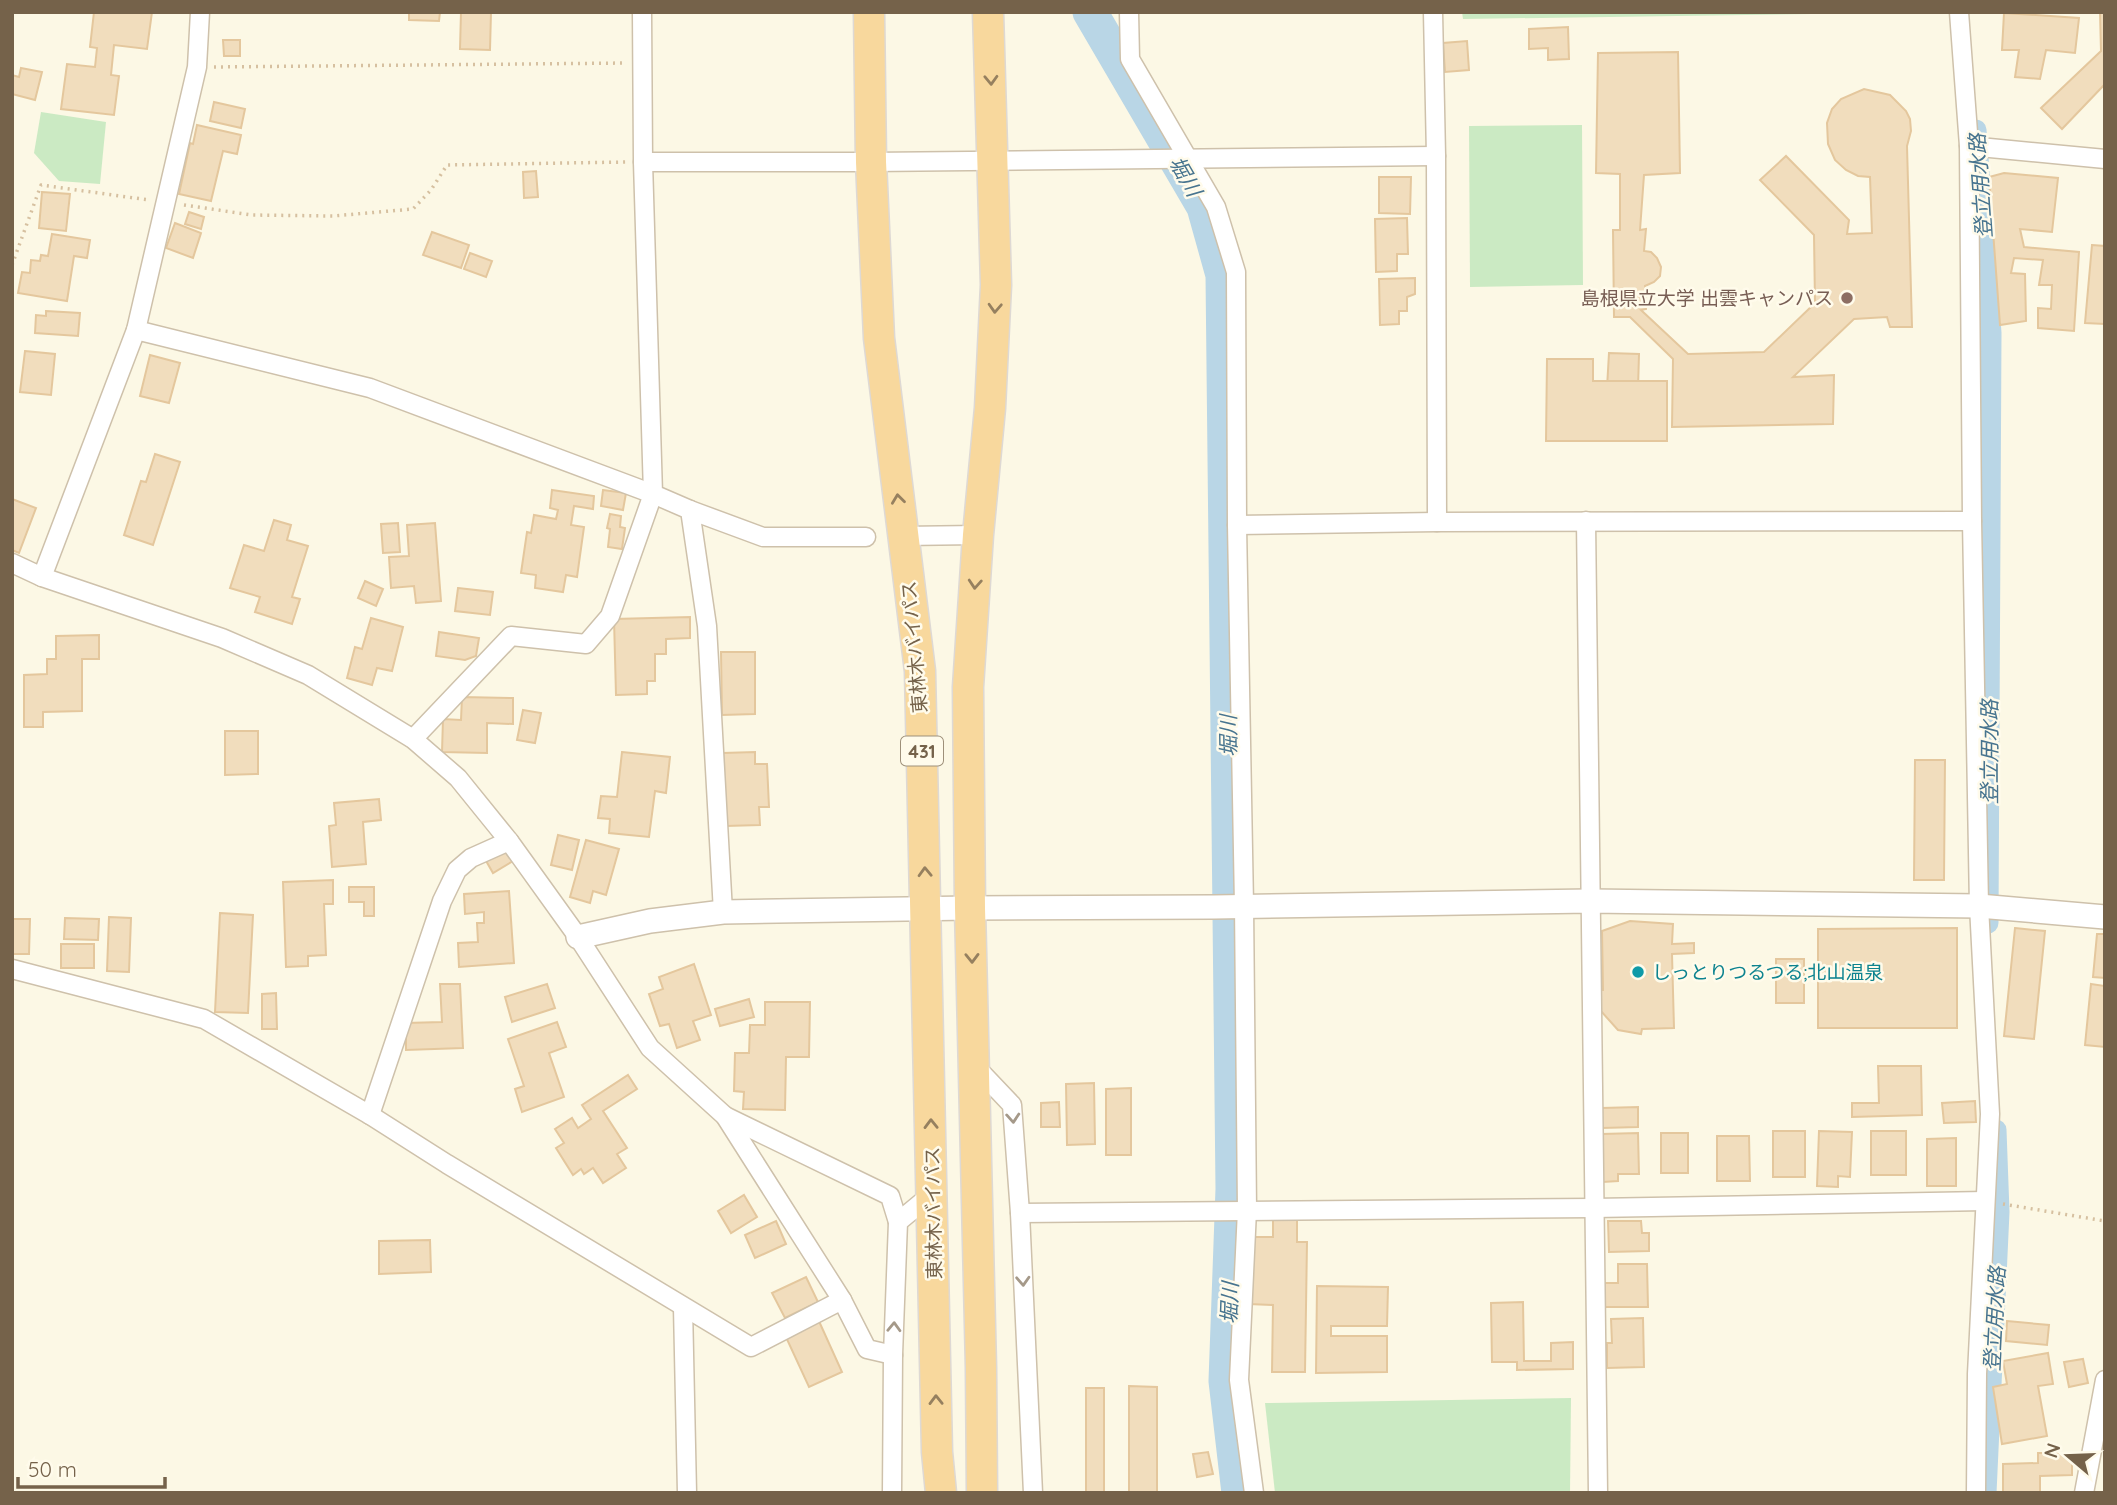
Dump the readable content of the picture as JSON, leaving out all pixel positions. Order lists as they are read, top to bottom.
{
  "streets": {
    "highway": ["東林木バイパス", "431"]
  },
  "water": ["堀川", "登立用水路"],
  "places": ["島根県立大学 出雲キャンパス", "しっとりつるつる;北山温泉"],
  "scale_bar": "50 m",
  "north": "left"
}
